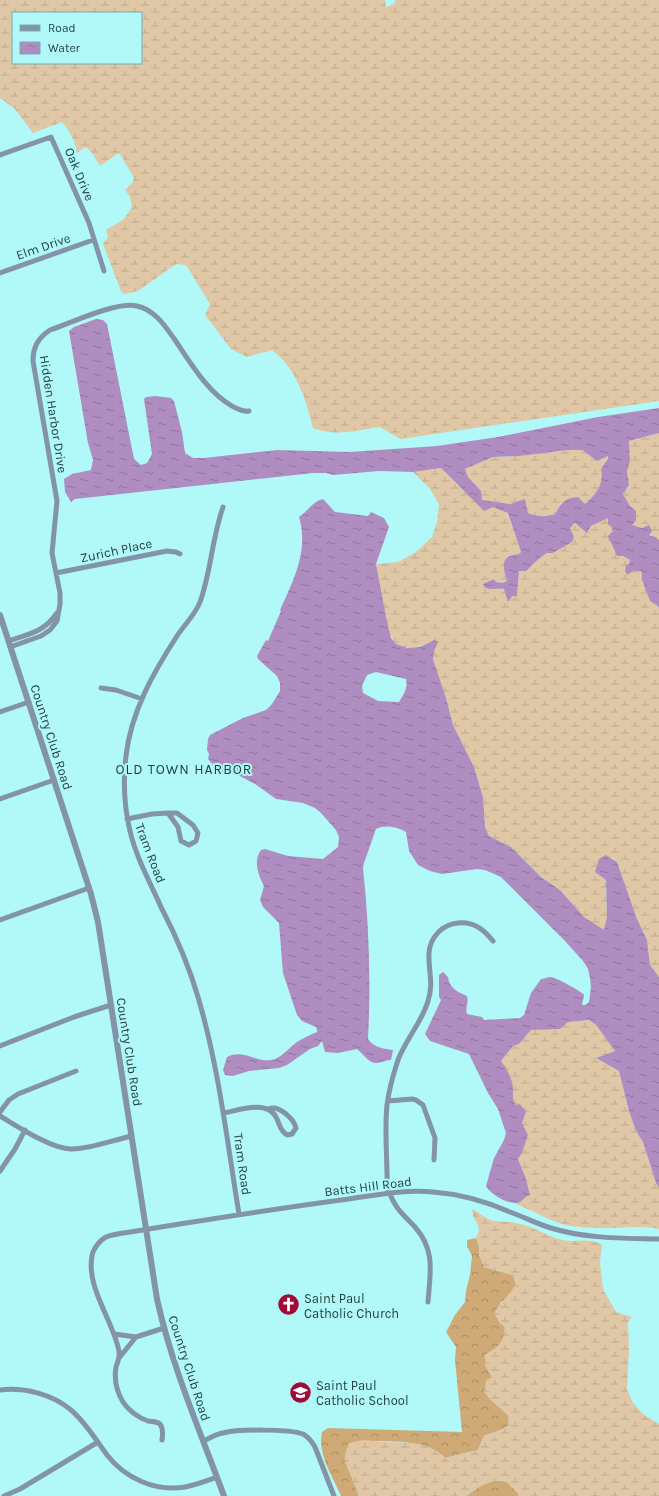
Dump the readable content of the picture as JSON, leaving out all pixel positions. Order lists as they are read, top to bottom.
{
  "streets": {
    "street": [
      "Oak Drive",
      "Elm Drive",
      "Hidden Harbor Drive",
      "Zurich Place",
      "Country Club Road",
      "Tram Road",
      "Batts Hill Road"
    ]
  },
  "crossings": [
    ["Oak Drive", "Elm Drive"],
    ["Hidden Harbor Drive", "Zurich Place"],
    ["Hidden Harbor Drive", "Country Club Road"],
    ["Country Club Road", "Batts Hill Road"],
    ["Tram Road", "Batts Hill Road"]
  ],
  "districts": ["OLD TOWN HARBOR"],
  "places": {
    "church": ["Saint Paul Catholic Church"],
    "school or university": ["Saint Paul Catholic School"]
  },
  "legend": ["Road", "Water"]
}
